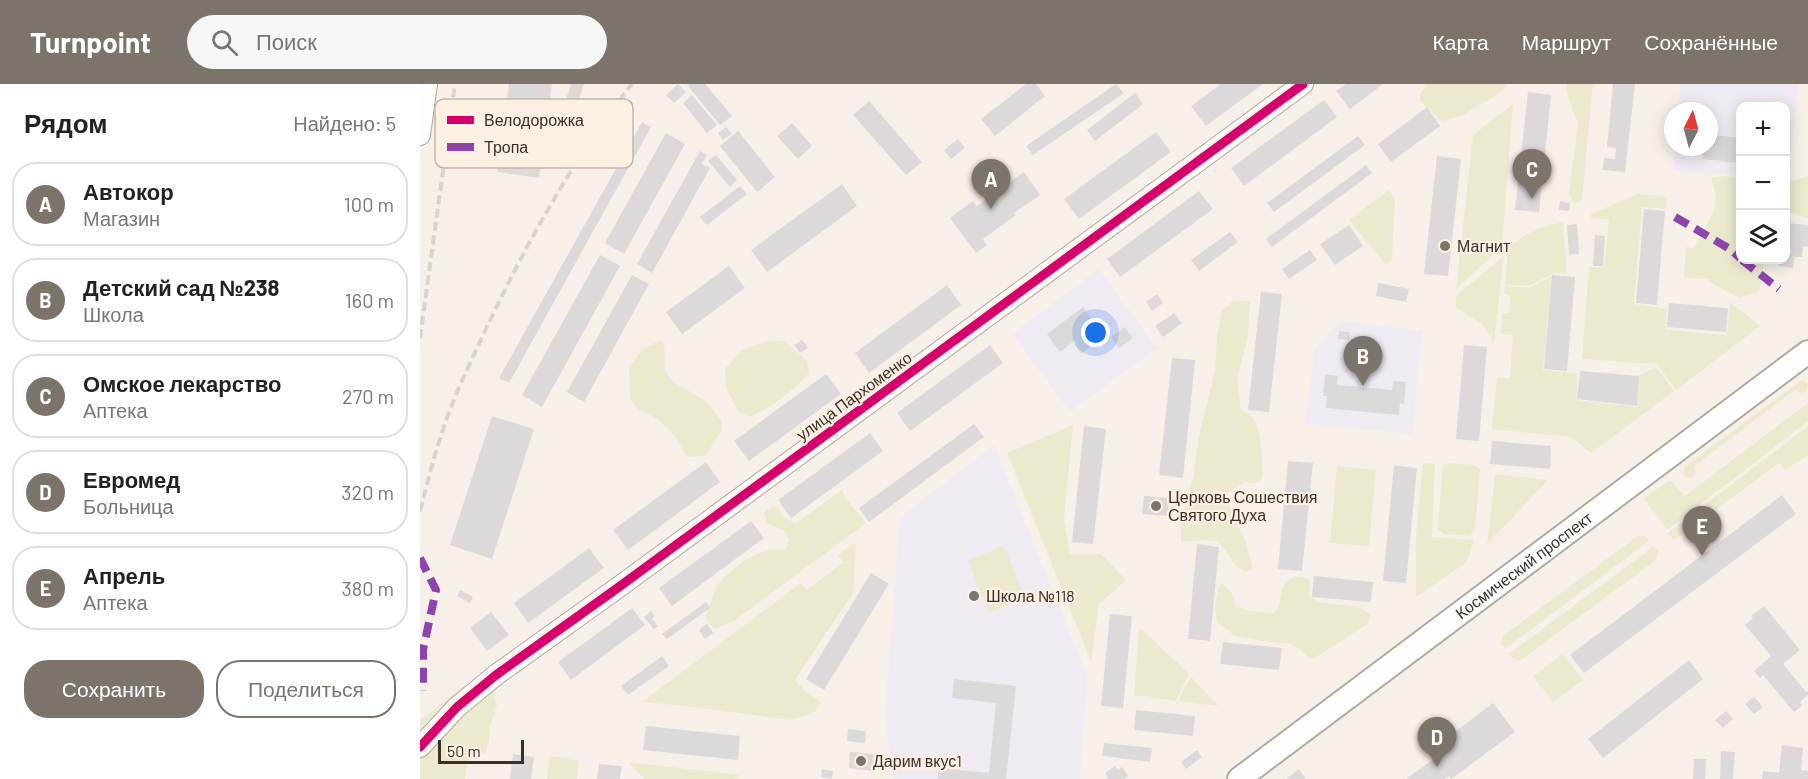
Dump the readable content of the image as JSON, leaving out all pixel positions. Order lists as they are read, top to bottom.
{
  "streets": {
    "main road": ["Космический проспект"],
    "street": ["улица Пархоменко"]
  },
  "places": [
    "Магнит",
    "Церковь Сошествия Святого Духа",
    "Школа №118",
    "Дарим вкус1"
  ],
  "legend": ["Велодорожка", "Тропа"],
  "scale_bar": "50 m",
  "north": "top",
  "page": {
    "header": "Turnpoint",
    "search": "Поиск",
    "nav": ["Карта", "Маршрут", "Сохранённые"],
    "heading": ["Рядом", "Найдено: 5"],
    "map_buttons": ["+", "−"],
    "pins": [
      "C",
      "A",
      "B",
      "E",
      "D"
    ],
    "list": [
      {
        "mark": "A",
        "name": "Автокор",
        "note": "Магазин",
        "value": "100 m"
      },
      {
        "mark": "B",
        "name": "Детский сад №238",
        "note": "Школа",
        "value": "160 m"
      },
      {
        "mark": "C",
        "name": "Омское лекарство",
        "note": "Аптека",
        "value": "270 m"
      },
      {
        "mark": "D",
        "name": "Евромед",
        "note": "Больница",
        "value": "320 m"
      },
      {
        "mark": "E",
        "name": "Апрель",
        "note": "Аптека",
        "value": "380 m"
      }
    ],
    "buttons": ["Сохранить", "Поделиться"],
    "scale": "50 m"
  }
}
